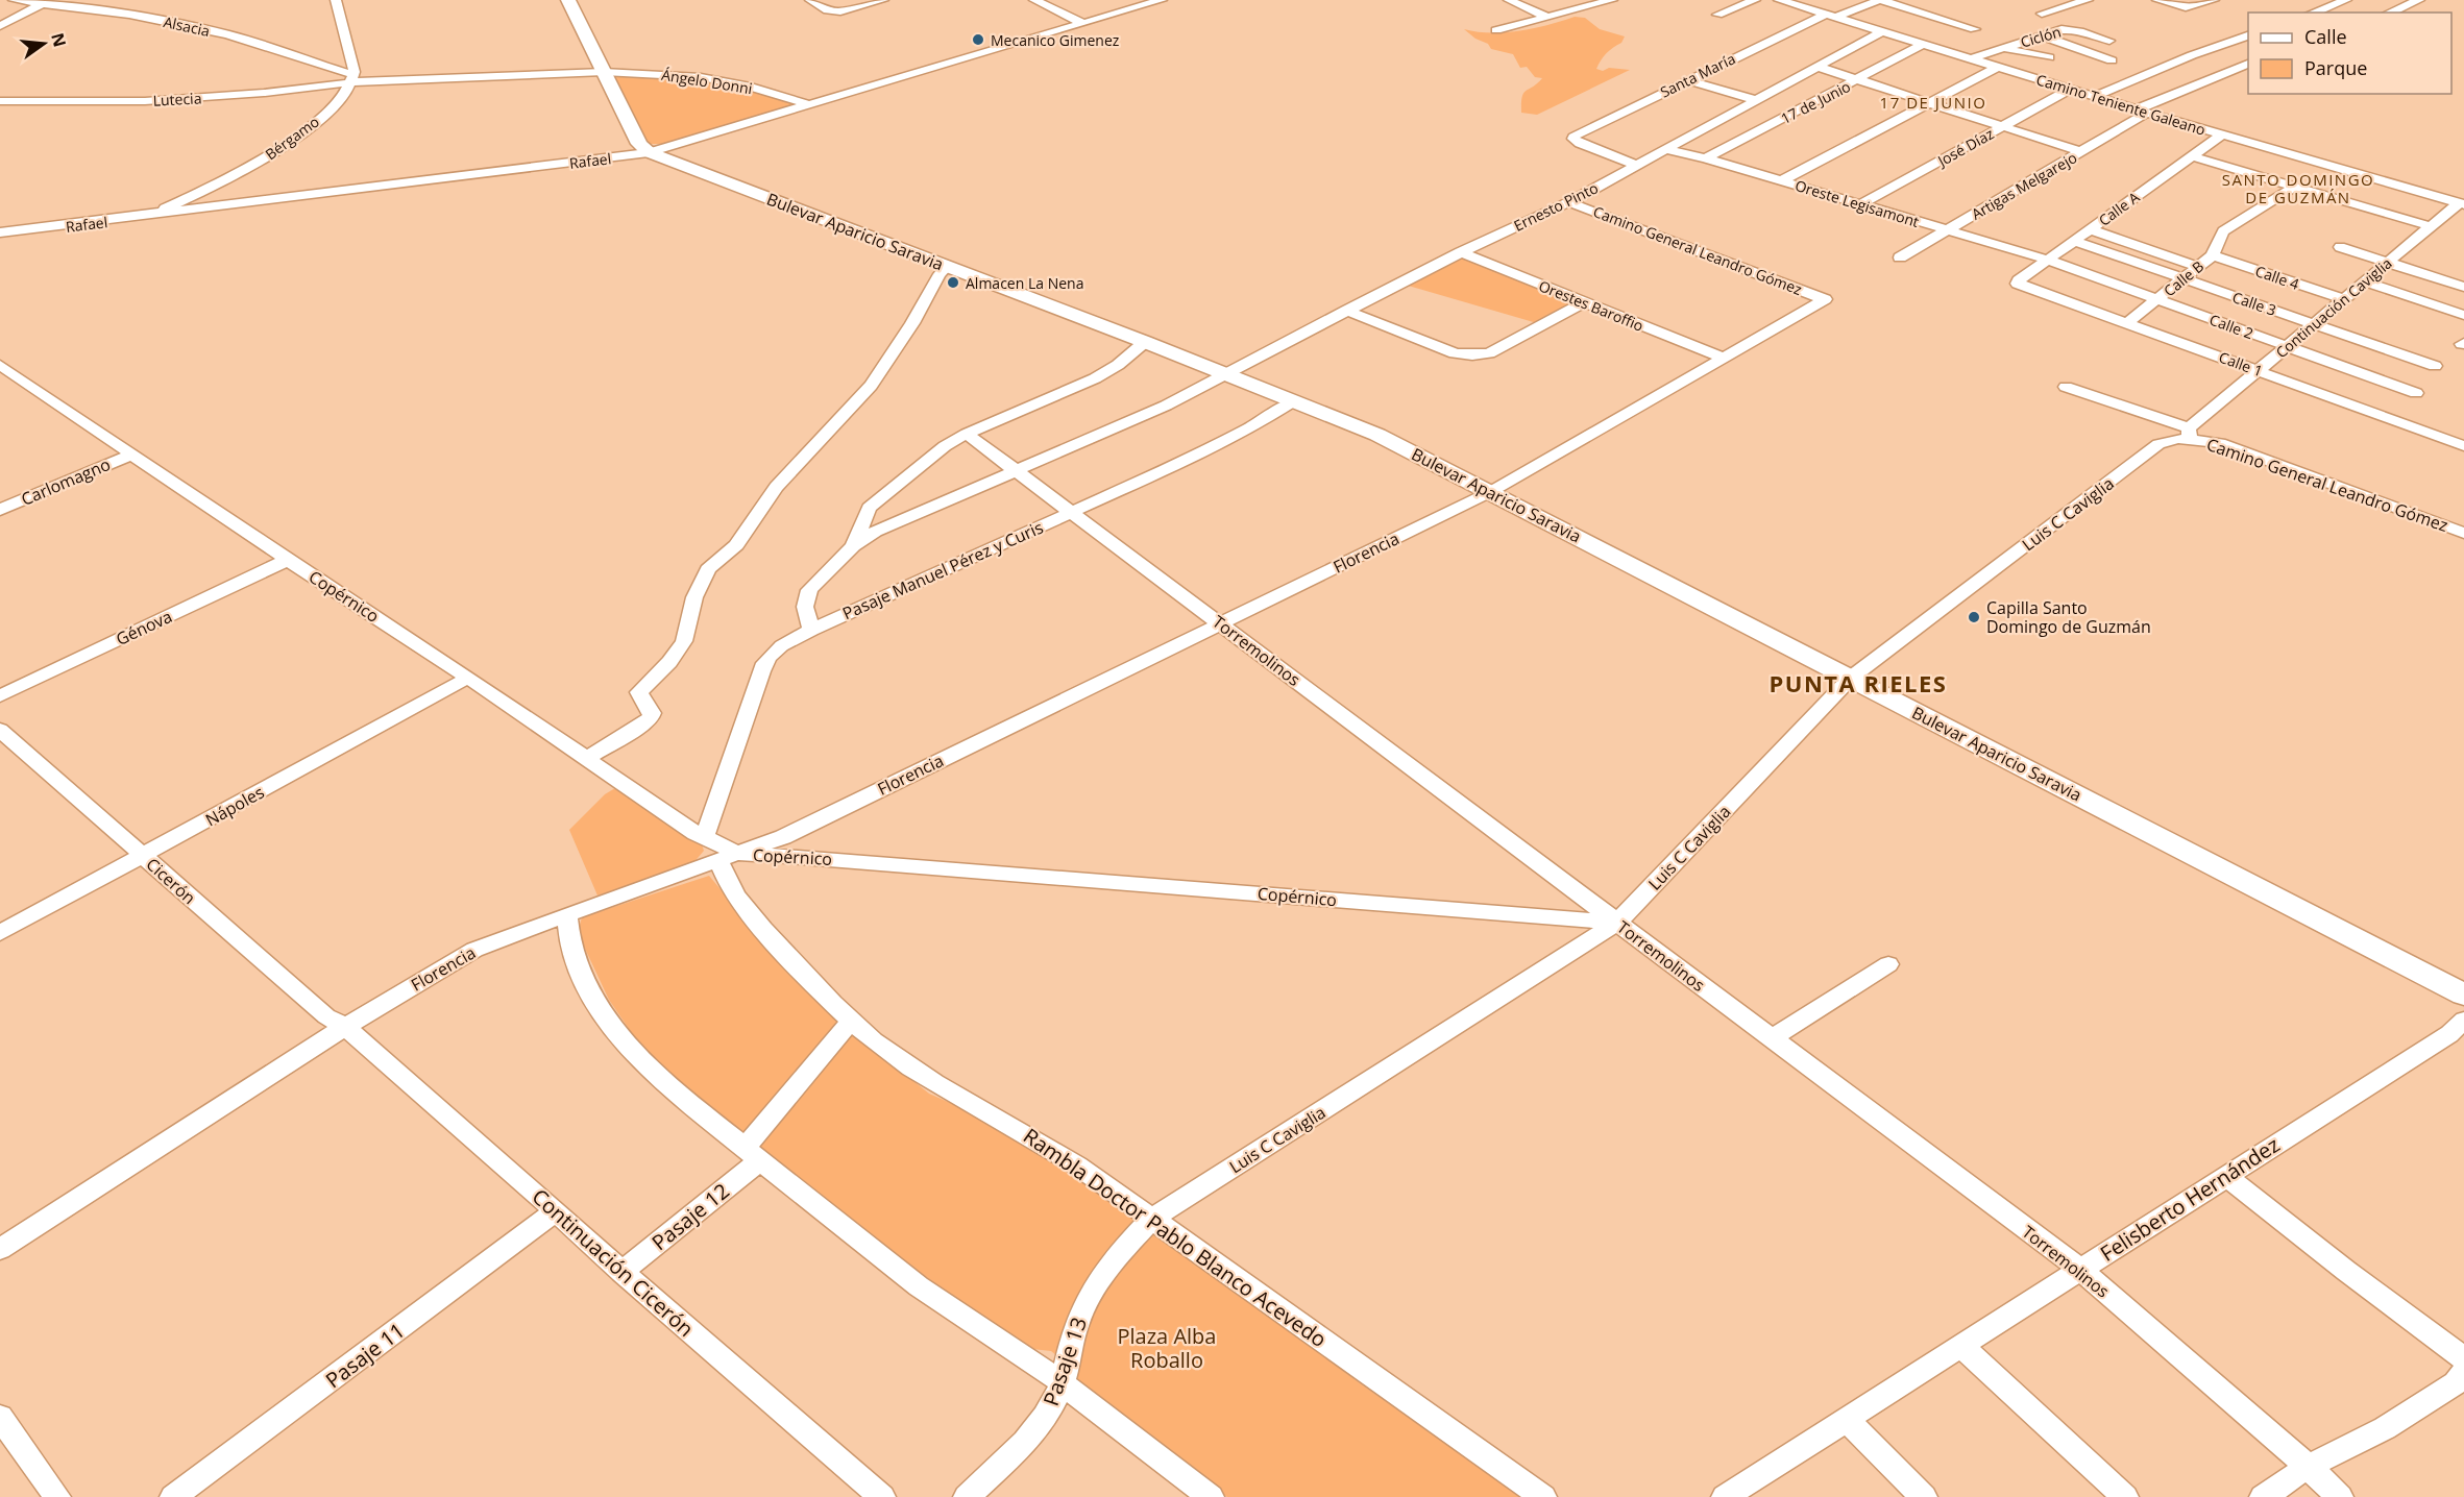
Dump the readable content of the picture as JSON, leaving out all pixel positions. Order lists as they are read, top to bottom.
{
  "streets": {
    "street": [
      "Alsacia",
      "Ciclón",
      "Santa María",
      "Ángelo Donni",
      "Lutecia",
      "17 de Junio",
      "Camino Teniente Galeano",
      "Bérgamo",
      "José Díaz",
      "Rafael",
      "Artigas Melgarejo",
      "Oreste Legisamont",
      "Ernesto Pinto",
      "Calle A",
      "Bulevar Aparicio Saravia",
      "Camino General Leandro Gómez",
      "Calle 4",
      "Calle B",
      "Calle 3",
      "Orestes Baroffio",
      "Continuación Caviglia",
      "Calle 2",
      "Calle 1",
      "Carlomagno",
      "Luis C Caviglia",
      "Florencia",
      "Pasaje Manuel Pérez y Curis",
      "Copérnico",
      "Génova",
      "Torremolinos",
      "Nápoles",
      "Cicerón",
      "Felisberto Hernández",
      "Pasaje 12",
      "Rambla Doctor Pablo Blanco Acevedo",
      "Continuación Cicerón",
      "Pasaje 11",
      "Pasaje 13"
    ]
  },
  "crossings": [
    ["Alsacia", "Ángelo Donni"],
    ["Alsacia", "Lutecia"],
    ["Alsacia", "Bérgamo"],
    ["Ciclón", "Camino Teniente Galeano"],
    ["Santa María", "Camino Teniente Galeano"],
    ["Santa María", "Ernesto Pinto"],
    ["Ángelo Donni", "Rafael"],
    ["Lutecia", "Bérgamo"],
    ["17 de Junio", "Camino Teniente Galeano"],
    ["17 de Junio", "Oreste Legisamont"],
    ["Camino Teniente Galeano", "José Díaz"],
    ["Camino Teniente Galeano", "Artigas Melgarejo"],
    ["Camino Teniente Galeano", "Ernesto Pinto"],
    ["Camino Teniente Galeano", "Calle A"],
    ["Camino Teniente Galeano", "Continuación Caviglia"],
    ["Bérgamo", "Rafael"],
    ["José Díaz", "Oreste Legisamont"],
    ["Rafael", "Bulevar Aparicio Saravia"],
    ["Artigas Melgarejo", "Oreste Legisamont"],
    ["Oreste Legisamont", "Ernesto Pinto"],
    ["Oreste Legisamont", "Calle A"],
    ["Oreste Legisamont", "Calle 2"],
    ["Ernesto Pinto", "Bulevar Aparicio Saravia"],
    ["Ernesto Pinto", "Camino General Leandro Gómez"],
    ["Ernesto Pinto", "Orestes Baroffio"],
    ["Ernesto Pinto", "Torremolinos"],
    ["Calle A", "Calle 3"],
    ["Calle A", "Calle 2"],
    ["Calle A", "Calle 1"],
    ["Bulevar Aparicio Saravia", "Luis C Caviglia"],
    ["Bulevar Aparicio Saravia", "Florencia"],
    ["Bulevar Aparicio Saravia", "Pasaje Manuel Pérez y Curis"],
    ["Camino General Leandro Gómez", "Continuación Caviglia"],
    ["Camino General Leandro Gómez", "Luis C Caviglia"],
    ["Camino General Leandro Gómez", "Florencia"],
    ["Calle 4", "Calle B"],
    ["Calle 4", "Continuación Caviglia"],
    ["Calle B", "Calle 3"],
    ["Calle B", "Calle 2"],
    ["Calle B", "Calle 1"],
    ["Calle 3", "Continuación Caviglia"],
    ["Orestes Baroffio", "Florencia"],
    ["Continuación Caviglia", "Calle 2"],
    ["Continuación Caviglia", "Calle 1"],
    ["Continuación Caviglia", "Luis C Caviglia"],
    ["Carlomagno", "Copérnico"],
    ["Luis C Caviglia", "Copérnico"],
    ["Luis C Caviglia", "Torremolinos"],
    ["Luis C Caviglia", "Rambla Doctor Pablo Blanco Acevedo"],
    ["Luis C Caviglia", "Pasaje 13"],
    ["Florencia", "Copérnico"],
    ["Florencia", "Torremolinos"],
    ["Florencia", "Cicerón"],
    ["Florencia", "Rambla Doctor Pablo Blanco Acevedo"],
    ["Florencia", "Continuación Cicerón"],
    ["Pasaje Manuel Pérez y Curis", "Copérnico"],
    ["Pasaje Manuel Pérez y Curis", "Torremolinos"],
    ["Copérnico", "Génova"],
    ["Copérnico", "Torremolinos"],
    ["Copérnico", "Nápoles"],
    ["Copérnico", "Rambla Doctor Pablo Blanco Acevedo"],
    ["Torremolinos", "Felisberto Hernández"],
    ["Nápoles", "Cicerón"],
    ["Cicerón", "Continuación Cicerón"],
    ["Pasaje 12", "Rambla Doctor Pablo Blanco Acevedo"],
    ["Pasaje 12", "Continuación Cicerón"],
    ["Rambla Doctor Pablo Blanco Acevedo", "Pasaje 13"],
    ["Continuación Cicerón", "Pasaje 11"]
  ],
  "districts": ["17 DE JUNIO", "SANTO DOMINGO DE GUZMÁN", "PUNTA RIELES"],
  "parks": ["Plaza Alba Roballo"],
  "places": ["Mecanico Gimenez", "Almacen La Nena", "Capilla Santo Domingo de Guzmán"],
  "legend": ["Calle", "Parque"],
  "north": "right"
}
